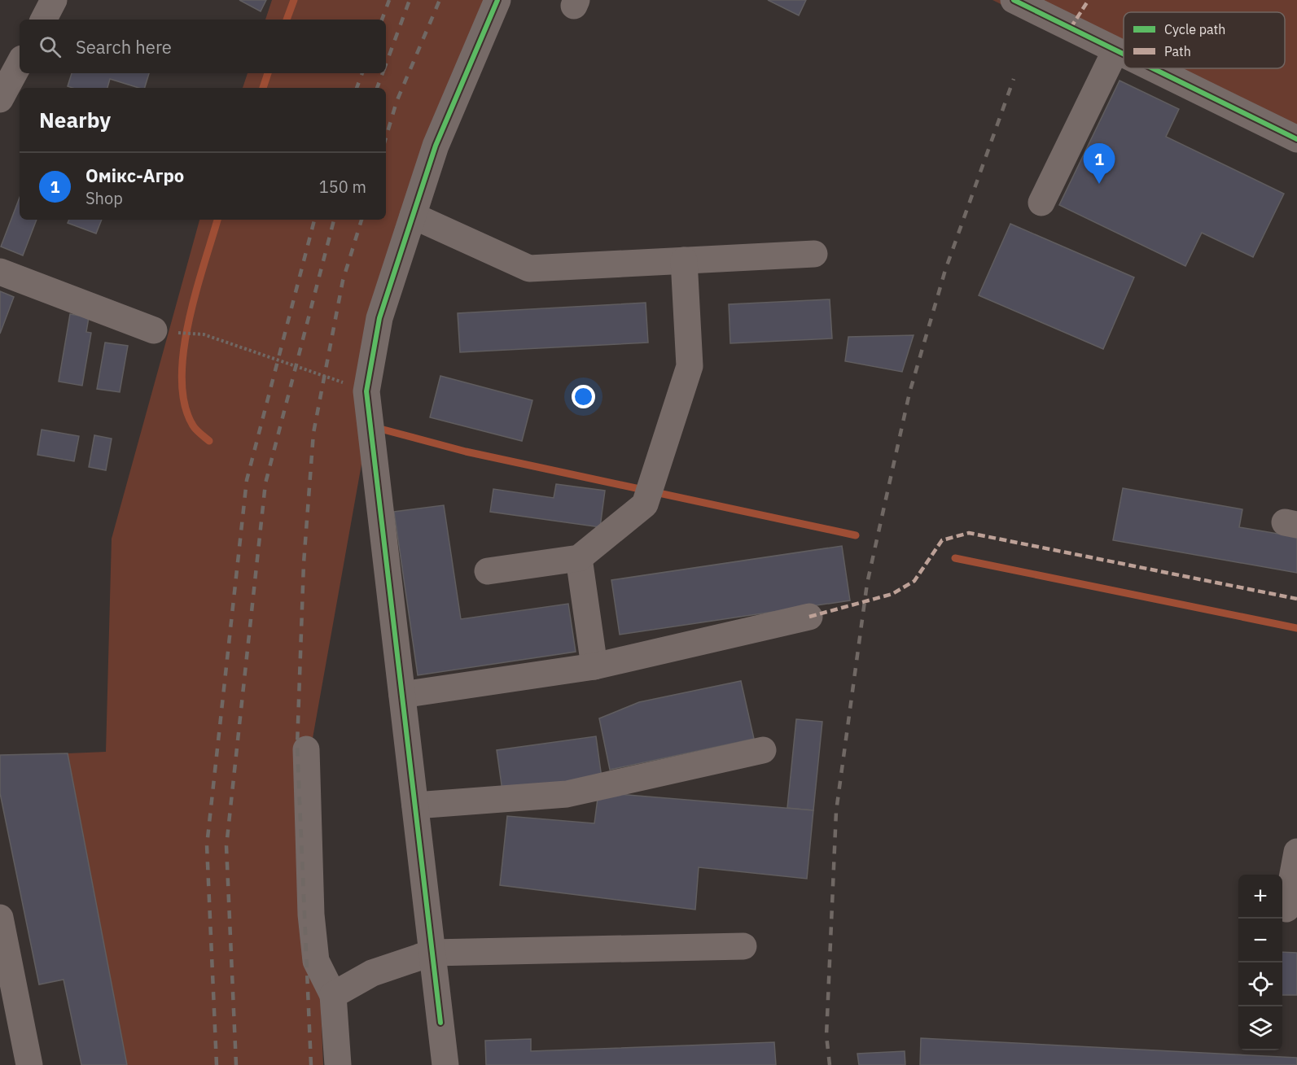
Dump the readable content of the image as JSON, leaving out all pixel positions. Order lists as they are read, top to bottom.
{
  "legend": ["Cycle path", "Path"],
  "page": {
    "search": "Search here",
    "heading": "Nearby",
    "pins": "1",
    "list": [
      {
        "mark": "1",
        "name": "Омiкс-Агро",
        "note": "Shop",
        "value": "150 m"
      }
    ],
    "map_buttons": ["+", "−"]
  }
}
